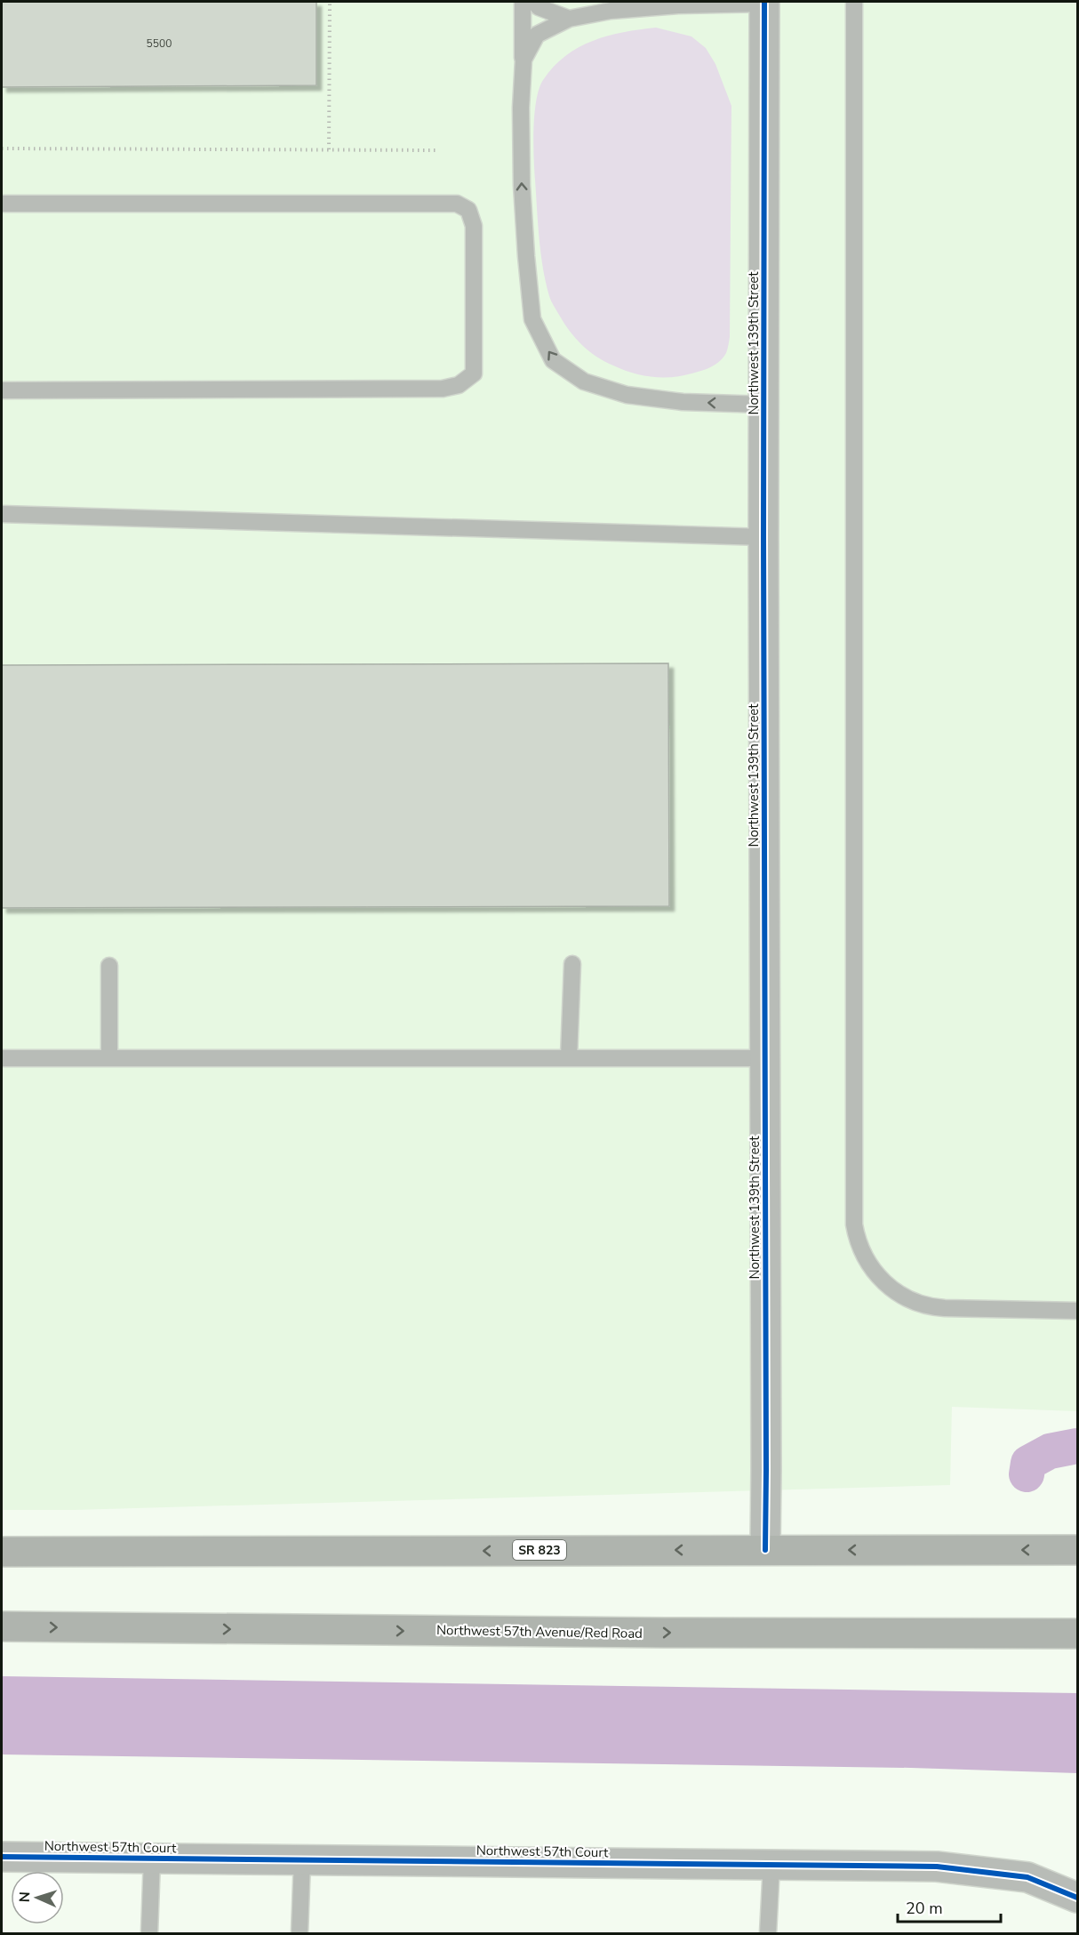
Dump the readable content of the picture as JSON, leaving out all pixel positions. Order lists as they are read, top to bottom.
{
  "streets": {
    "main road": ["SR 823", "Northwest 57th Avenue/Red Road"],
    "street": ["Northwest 139th Street", "Northwest 57th Court"]
  },
  "crossings": [
    ["Northwest 139th Street", "SR 823"]
  ],
  "house_numbers": ["5500"],
  "scale_bar": "20 m",
  "north": "left"
}
